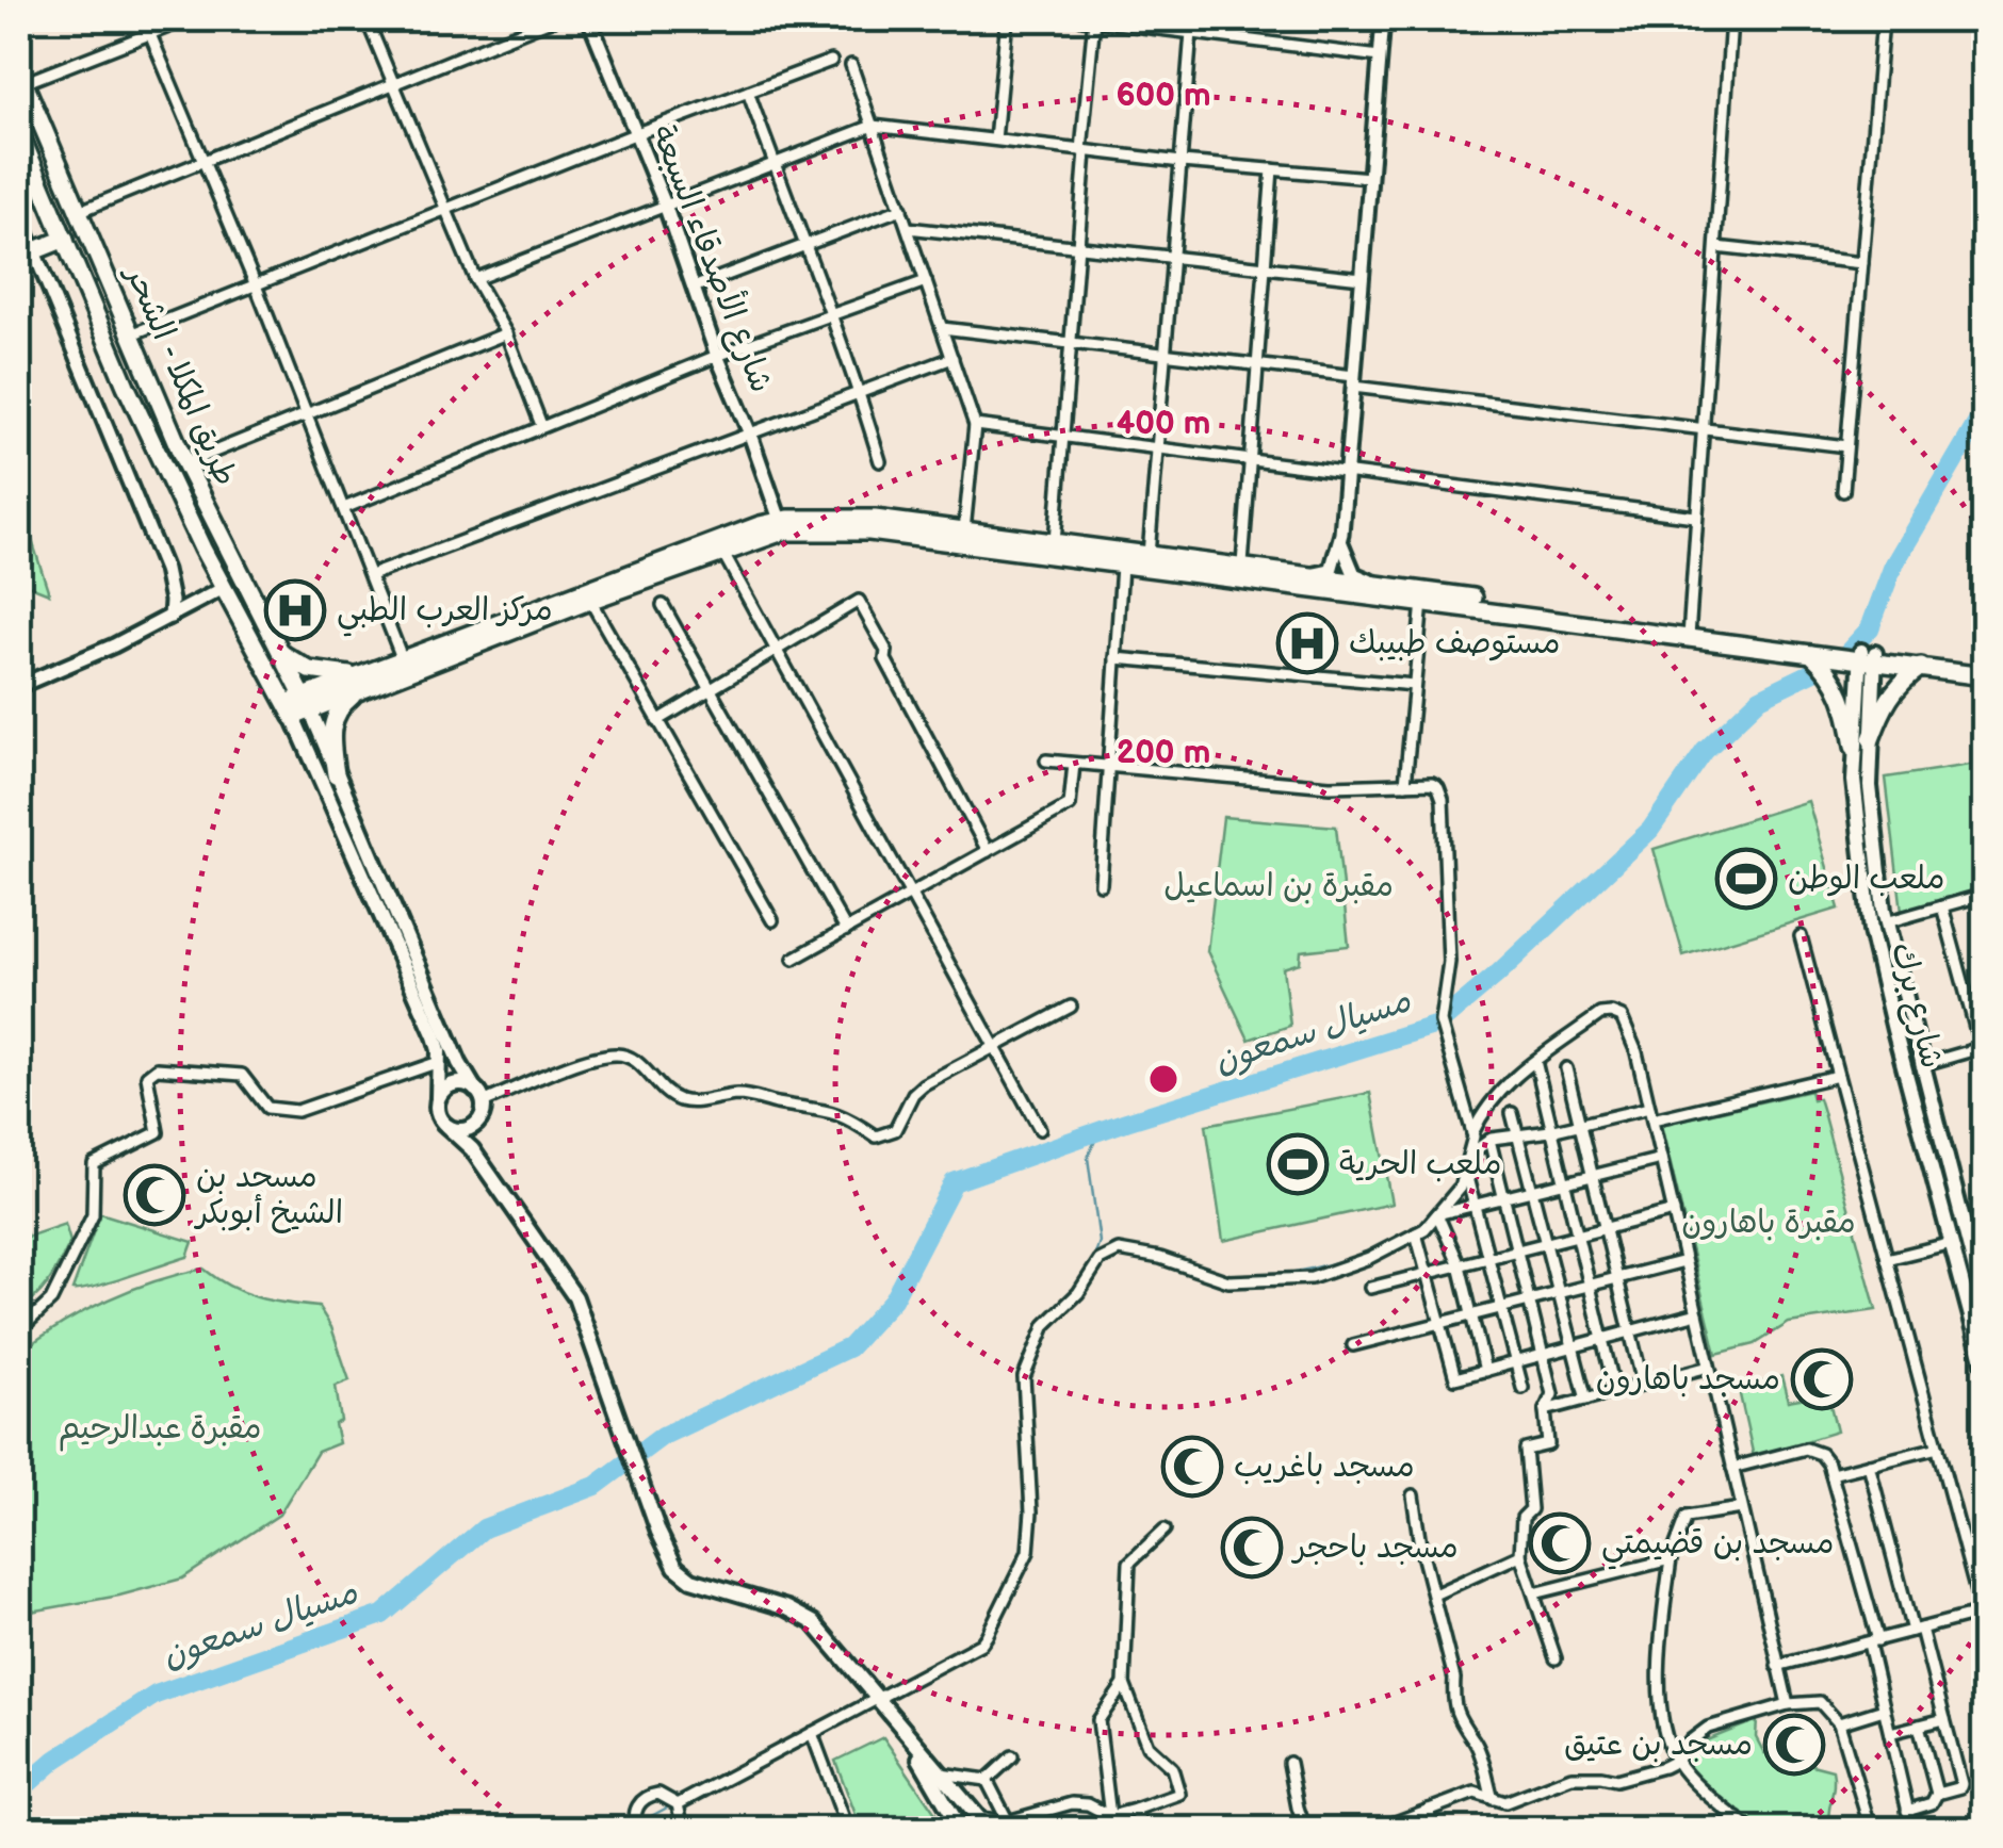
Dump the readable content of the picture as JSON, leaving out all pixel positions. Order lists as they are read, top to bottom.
{
  "streets": {
    "highway": ["طريق المكلا - الشحر"],
    "main road": ["شارع برك"],
    "street": ["شارع الأصدقاء السبعة"]
  },
  "water": ["مسيال سمعون"],
  "parks": ["مقبرة بن اسماعيل", "مقبرة باهارون", "مقبرة عبدالرحيم"],
  "places": {
    "hospital": ["مركز العرب الطبي", "مستوصف طبيبك"],
    "sports": ["ملعب الوطن", "ملعب الحرية"],
    "mosque": [
      "مسجد بن الشيخ أبوبكر",
      "مسجد باهارون",
      "مسجد باغريب",
      "مسجد بن قضيمتي",
      "مسجد باحجر",
      "مسجد بن عتيق"
    ]
  },
  "rings": ["600 m", "400 m", "200 m"]
}
